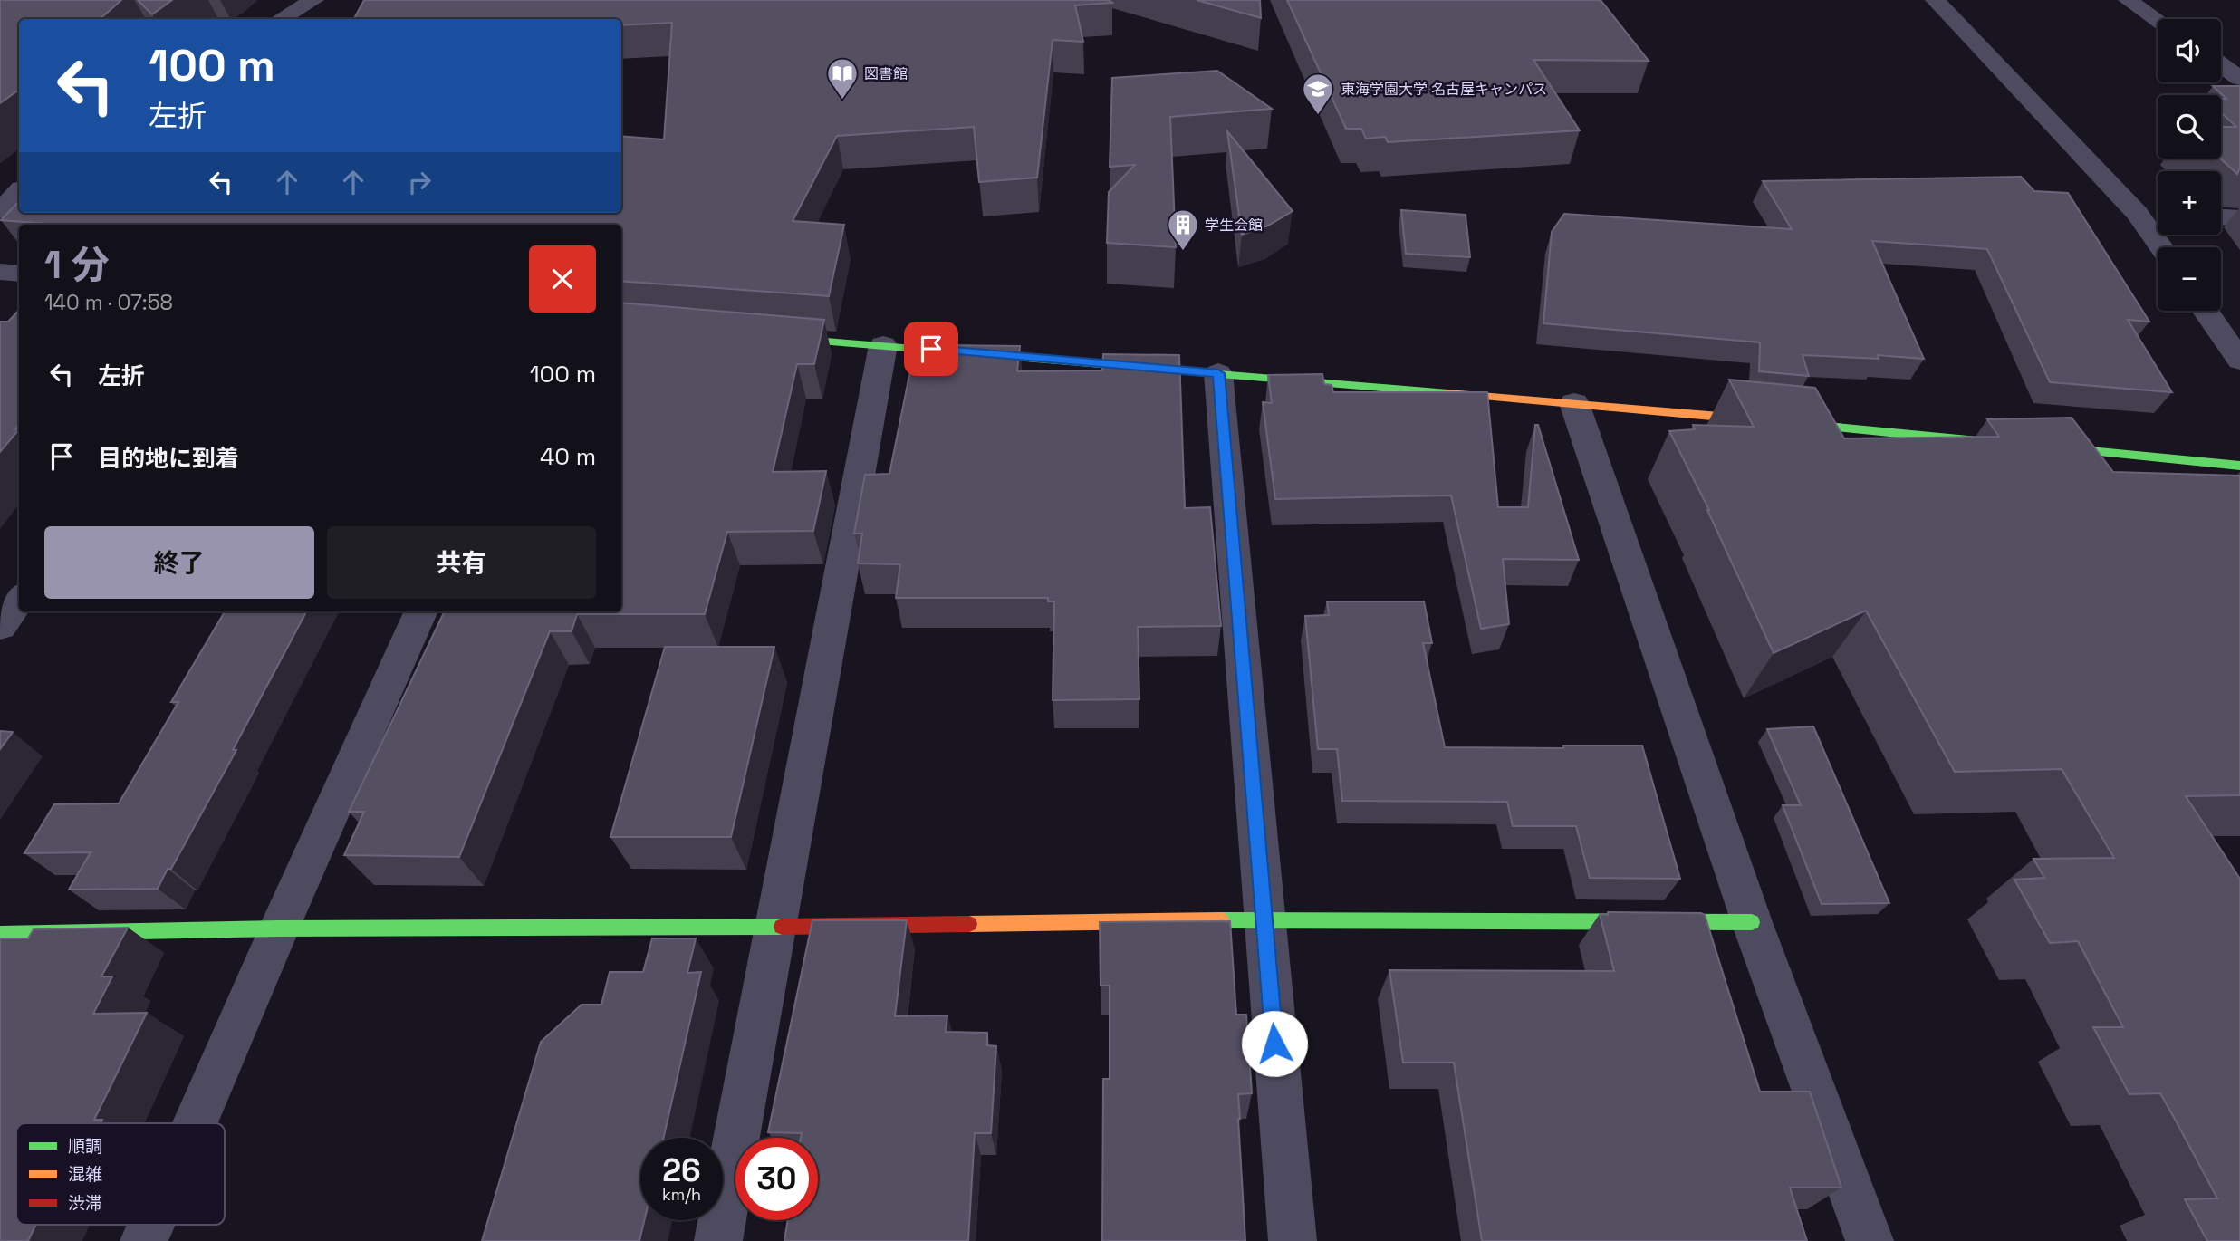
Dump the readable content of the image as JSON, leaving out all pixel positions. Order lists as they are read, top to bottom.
{
  "places": {
    "library": ["図書館"],
    "school or university": ["東海学園大学 名古屋キャンパス"],
    "building": ["学生会館"]
  },
  "legend": ["順調", "混雑", "渋滞"],
  "page": {
    "map_buttons": ["+", "−"],
    "turn": ["100 m", "左折"],
    "heading": ["1 分", "140 m · 07:58"],
    "list": [
      {
        "name": "左折",
        "value": "100 m"
      },
      {
        "name": "目的地に到着",
        "value": "40 m"
      }
    ],
    "buttons": ["終了", "共有"],
    "speed": "26 km/h",
    "limit": "30"
  }
}
